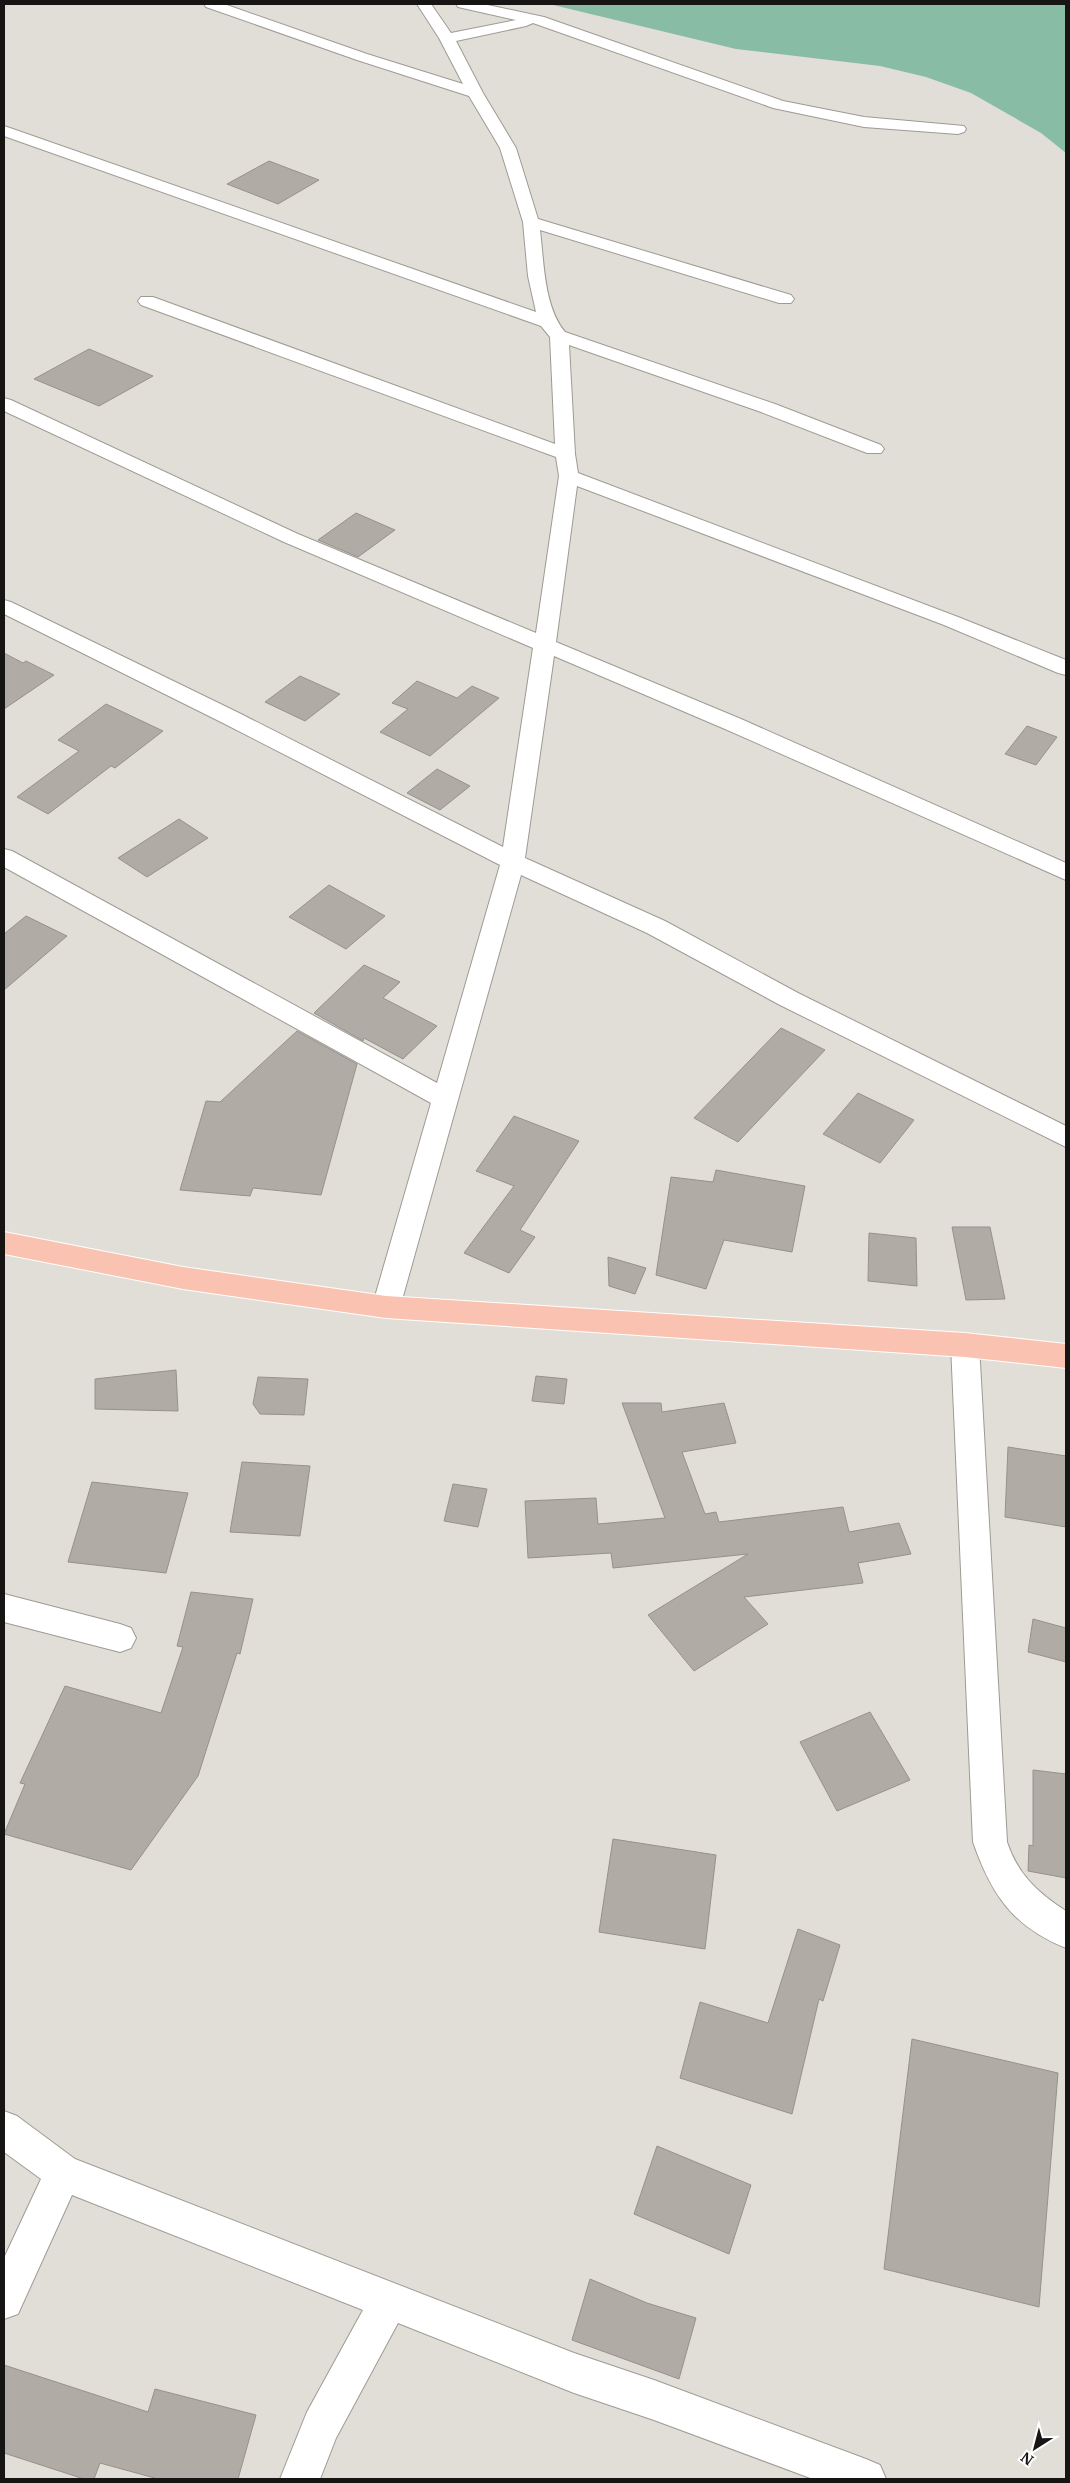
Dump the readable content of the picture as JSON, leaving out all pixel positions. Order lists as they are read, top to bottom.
{
  "north": "bottom left"
}
